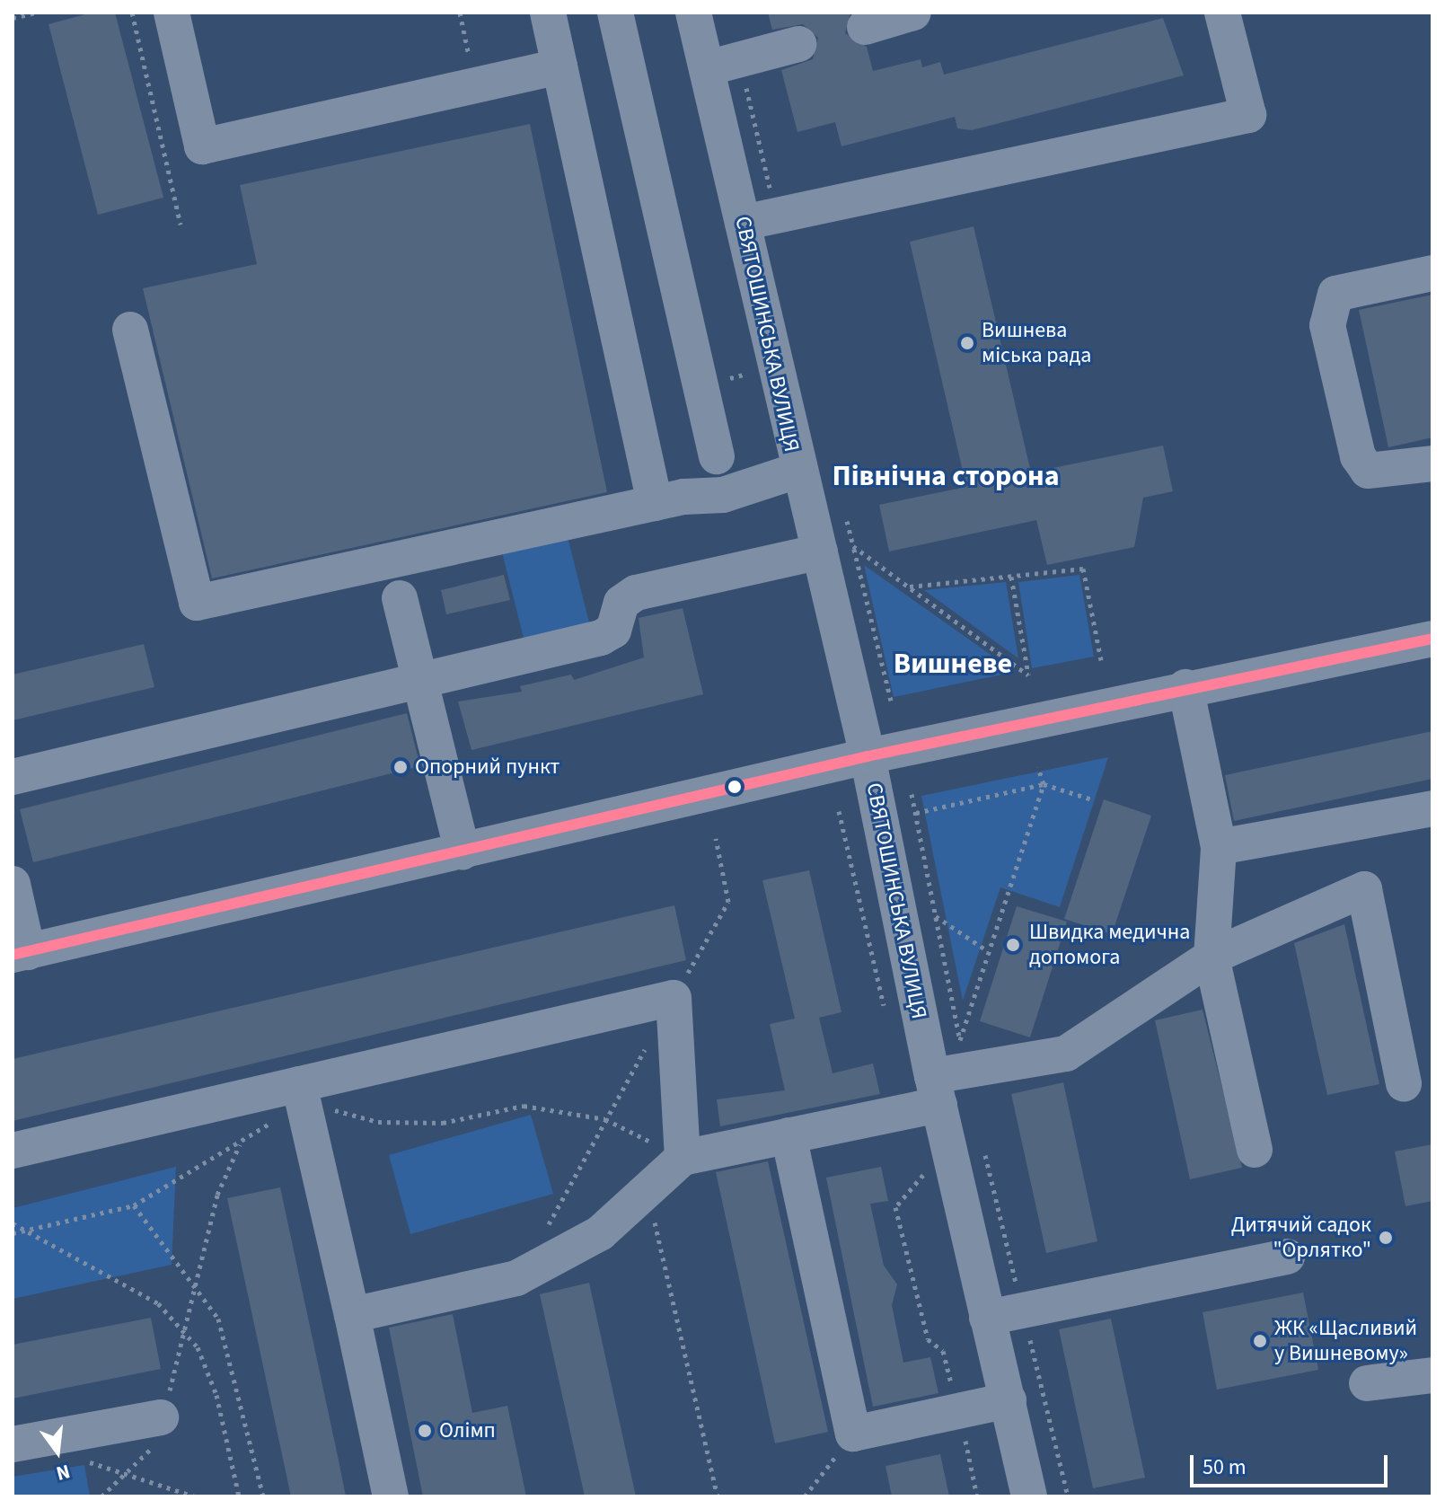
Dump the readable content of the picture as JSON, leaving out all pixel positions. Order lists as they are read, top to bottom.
{
  "streets": {
    "street": ["СВЯТОШИНСЬКА ВУЛИЦЯ"]
  },
  "districts": ["Північна сторона", "Вишневе"],
  "places": [
    "Вишнева міська рада",
    "Опорний пункт",
    "Швидка медична допомога",
    "Дитячий садок \"Орлятко\"",
    "ЖК «Щасливий у Вишневому»",
    "Олімп"
  ],
  "scale_bar": "50 m",
  "north": "bottom"
}
